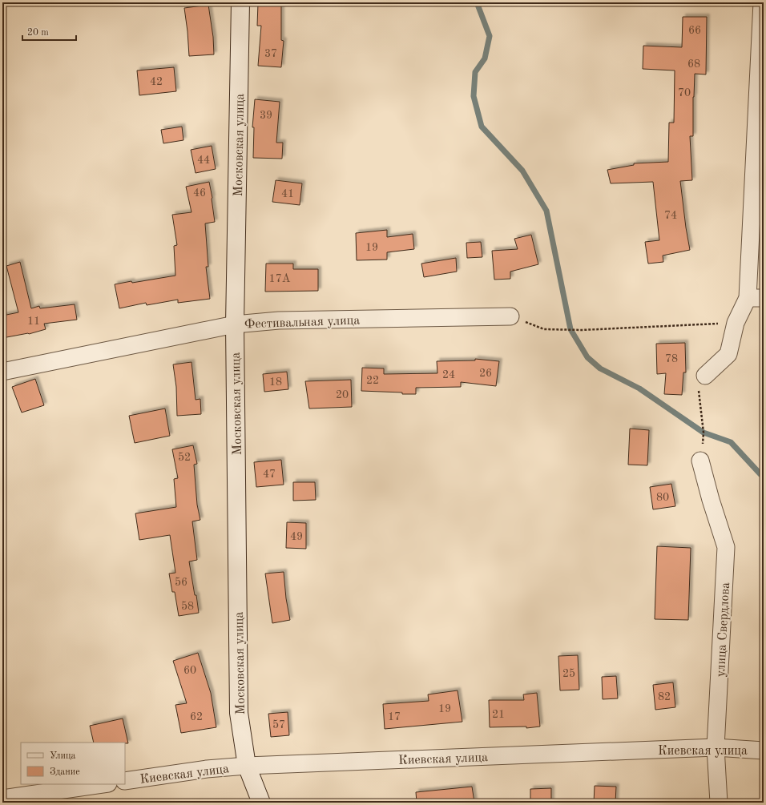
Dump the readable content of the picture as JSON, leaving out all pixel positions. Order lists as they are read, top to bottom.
{
  "streets": {
    "street": [
      "Московская улица",
      "Фестивальная улица",
      "улица Свердлова",
      "Киевская улица"
    ]
  },
  "crossings": [
    ["Московская улица", "Фестивальная улица"],
    ["Московская улица", "Киевская улица"],
    ["улица Свердлова", "Киевская улица"]
  ],
  "house_numbers": [
    "66",
    "37",
    "68",
    "42",
    "70",
    "39",
    "44",
    "46",
    "41",
    "74",
    "19",
    "17А",
    "11",
    "78",
    "26",
    "24",
    "22",
    "18",
    "20",
    "52",
    "47",
    "80",
    "49",
    "56",
    "58",
    "60",
    "25",
    "82",
    "19",
    "21",
    "62",
    "17",
    "57"
  ],
  "legend": ["Улица", "Здание"],
  "scale_bar": "20 m"
}
